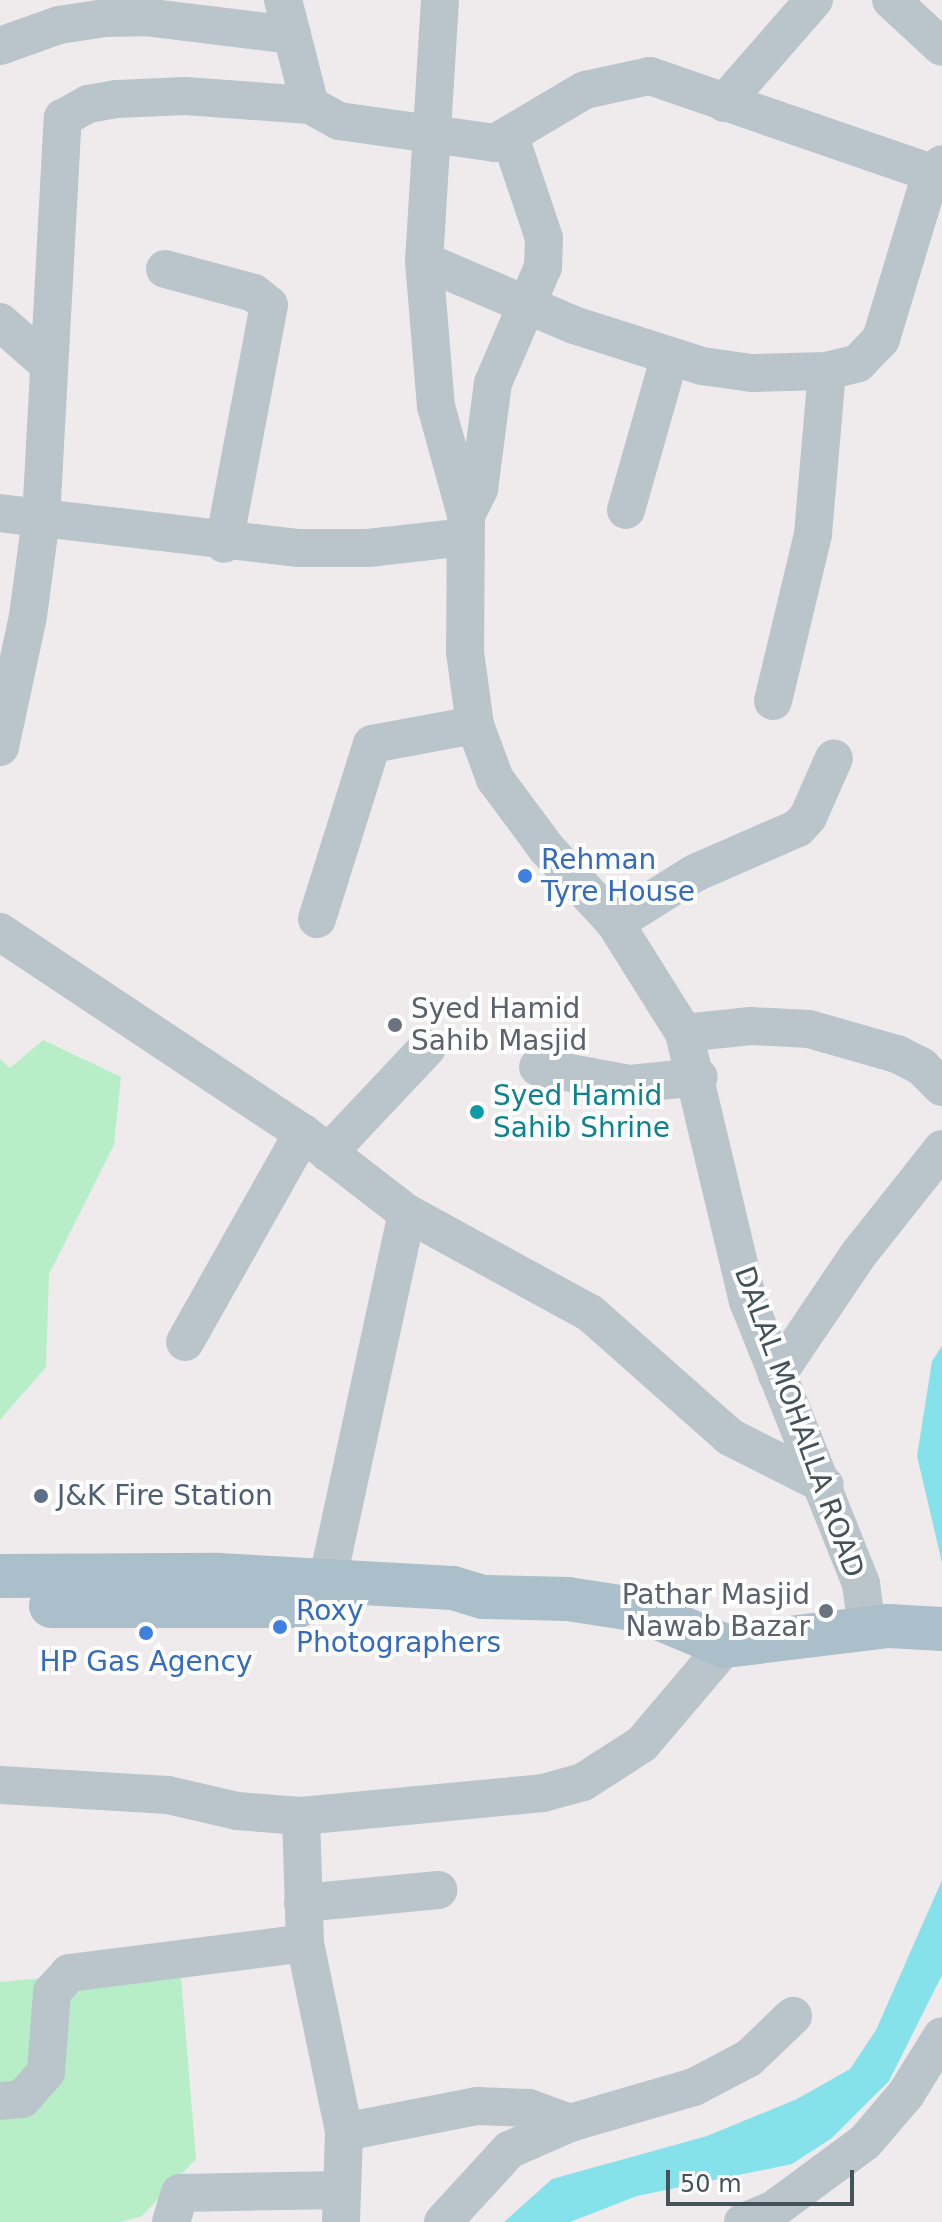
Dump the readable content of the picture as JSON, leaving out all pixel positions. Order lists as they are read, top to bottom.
{
  "streets": {
    "street": ["DALAL MOHALLA ROAD"]
  },
  "places": [
    "Rehman Tyre House",
    "Syed Hamid Sahib Masjid",
    "Syed Hamid Sahib Shrine",
    "J&K Fire Station",
    "Pathar Masjid Nawab Bazar",
    "Roxy Photographers",
    "HP Gas Agency"
  ],
  "scale_bar": "50 m"
}
